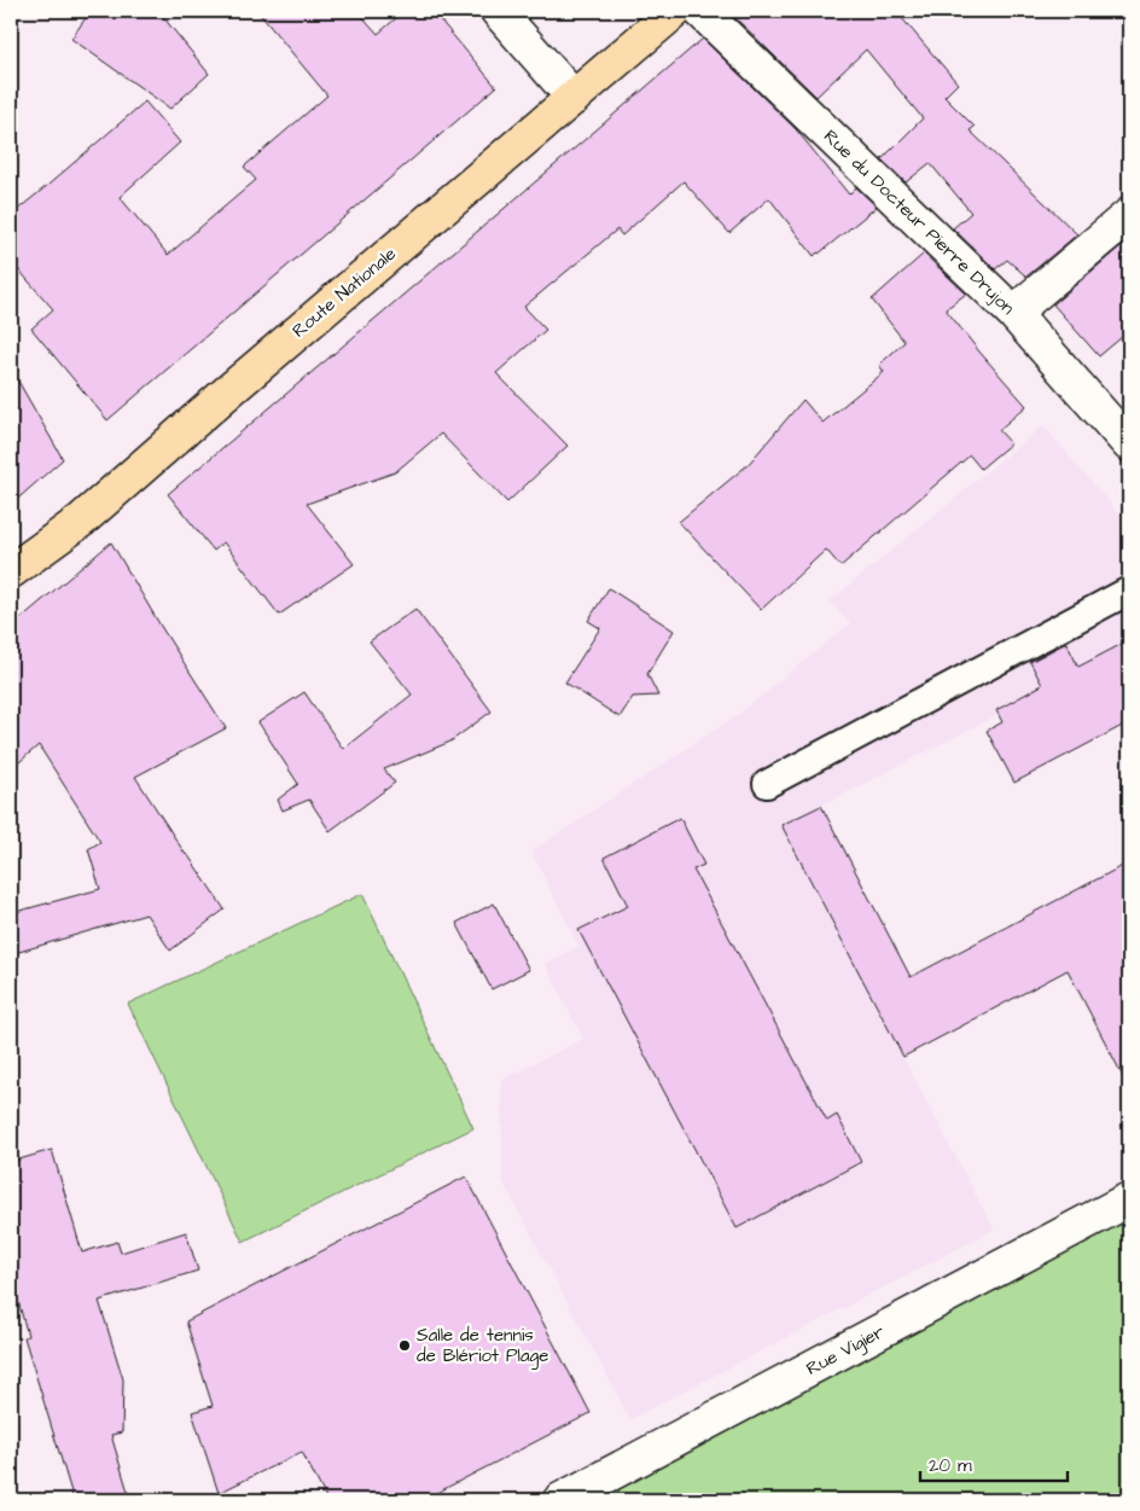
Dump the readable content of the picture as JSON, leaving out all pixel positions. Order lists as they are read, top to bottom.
{
  "streets": {
    "main road": ["Route Nationale"],
    "street": ["Rue du Docteur Pierre Drujon", "Rue Vigier"]
  },
  "places": ["Salle de tennis de Blériot Plage"],
  "scale_bar": "20 m"
}
